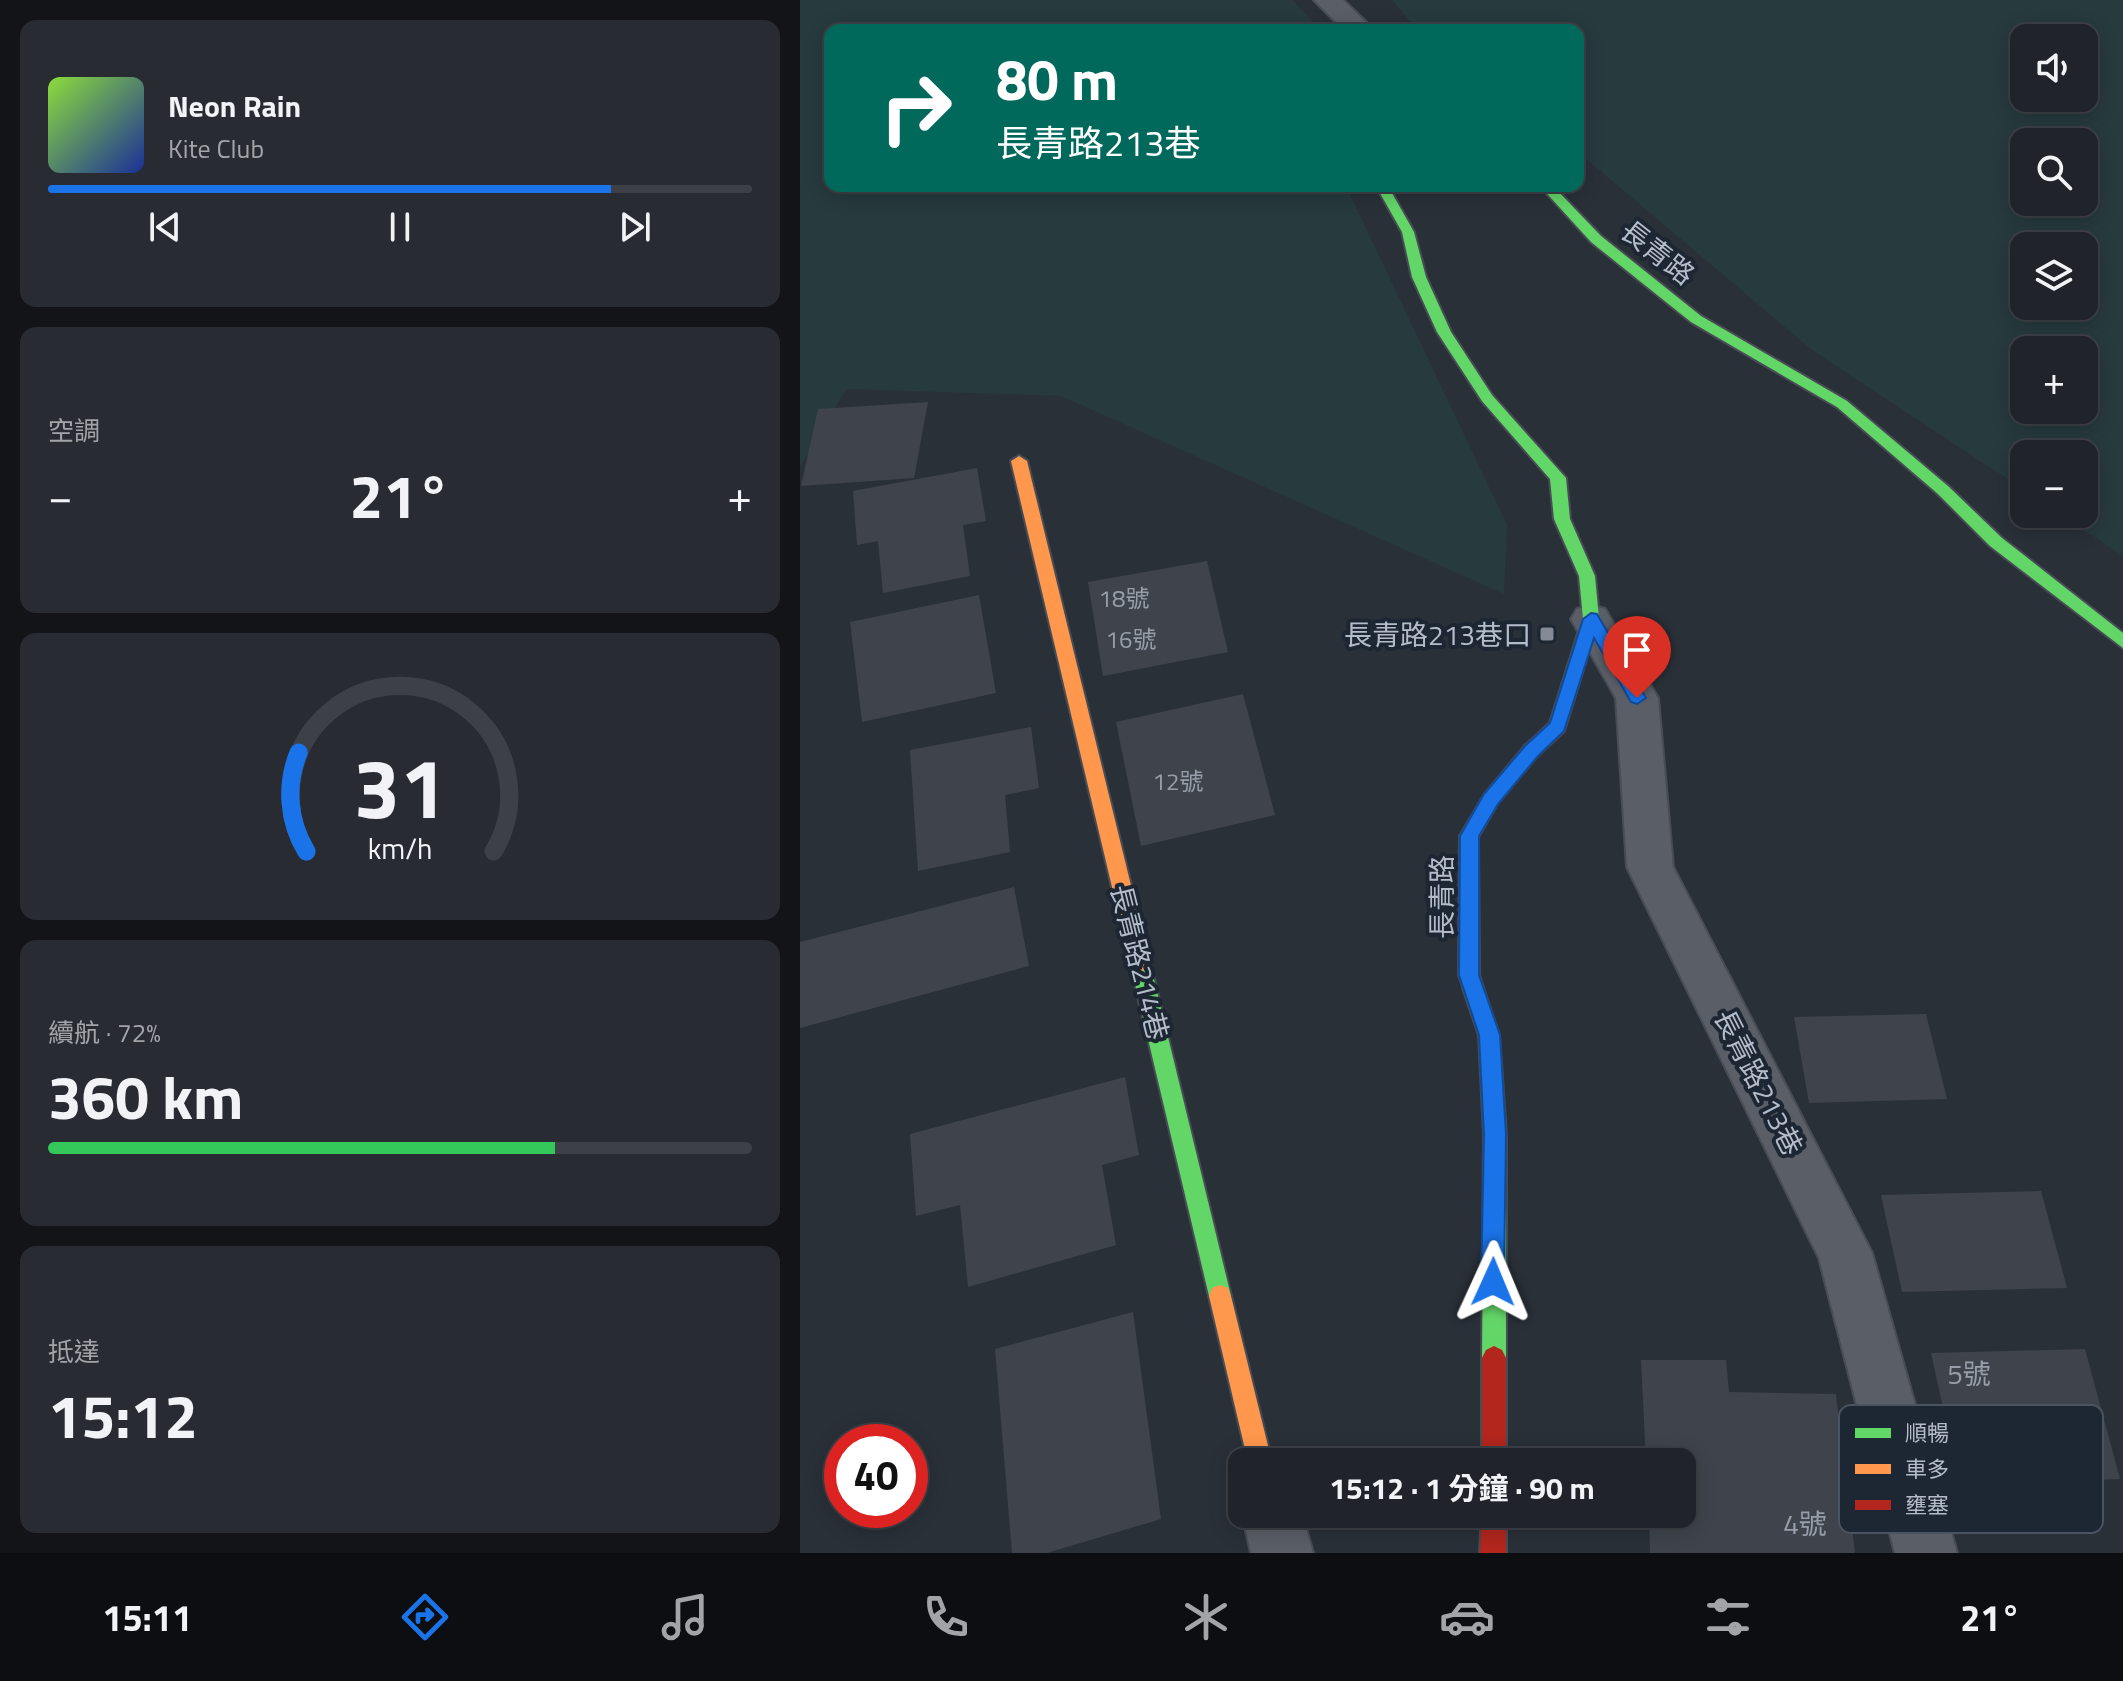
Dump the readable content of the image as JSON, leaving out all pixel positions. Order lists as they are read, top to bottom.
{
  "streets": {
    "street": ["長青路", "長青路214巷", "長青路213巷"]
  },
  "crossings": [
    ["長青路", "長青路213巷"]
  ],
  "places": {
    "transit": ["長青路213巷口"]
  },
  "house_numbers": [
    "18號",
    "16號",
    "12號",
    "5號",
    "4號"
  ],
  "legend": ["順暢", "車多", "壅塞"],
  "page": {
    "map_buttons": ["+", "−"],
    "turn": ["80 m", "長青路213巷"],
    "song": ["Neon Rain", "Kite Club"],
    "tile": [
      "空調",
      ["續航 · 72%", "360 km"],
      ["抵達", "15:12"]
    ],
    "heat": ["−", "21°", "+"],
    "limit": "40",
    "trip": "15:12 · 1 分鐘 · 90 m",
    "tabs": ["15:11", "21°"],
    "gauge": ["31", "km/h"]
  }
}
